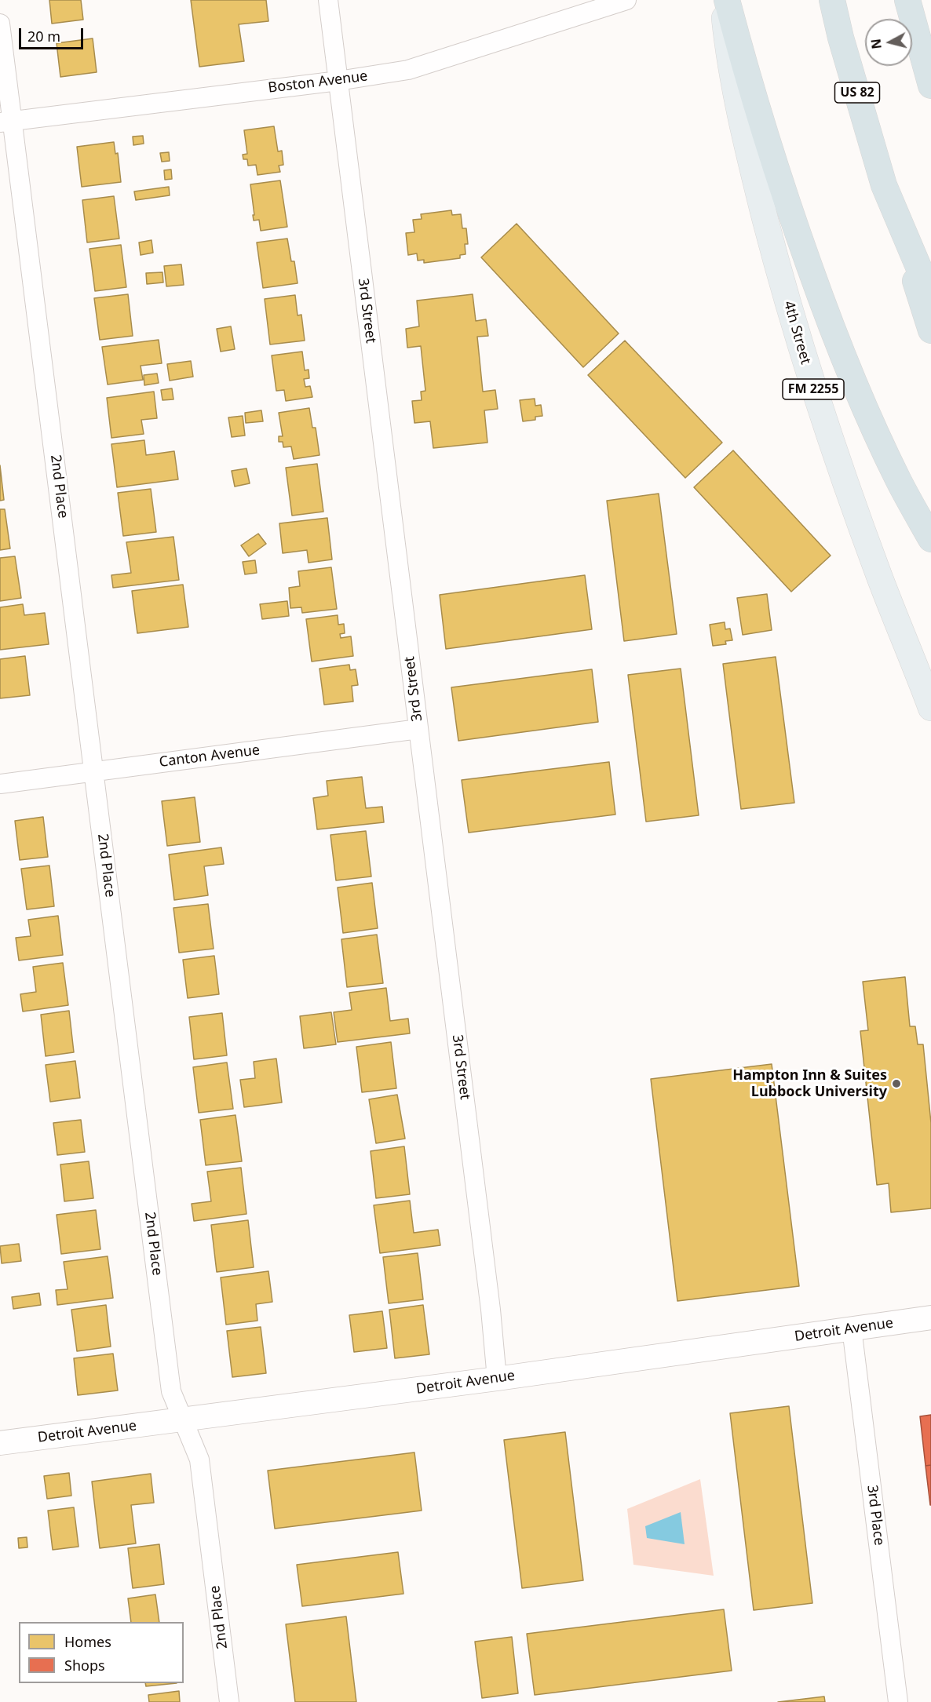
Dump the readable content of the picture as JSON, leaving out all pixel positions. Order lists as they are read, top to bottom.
{
  "streets": {
    "highway": ["US 82"],
    "main road": ["4th Street", "FM 2255"],
    "street": [
      "Boston Avenue",
      "3rd Street",
      "2nd Place",
      "Canton Avenue",
      "Detroit Avenue",
      "3rd Place"
    ]
  },
  "crossings": [
    ["Boston Avenue", "3rd Street"],
    ["Boston Avenue", "2nd Place"],
    ["3rd Street", "Canton Avenue"],
    ["3rd Street", "Detroit Avenue"],
    ["2nd Place", "Canton Avenue"],
    ["2nd Place", "Detroit Avenue"],
    ["Detroit Avenue", "3rd Place"]
  ],
  "places": ["Hampton Inn & Suites Lubbock University"],
  "legend": ["Homes", "Shops"],
  "scale_bar": "20 m",
  "north": "left"
}
